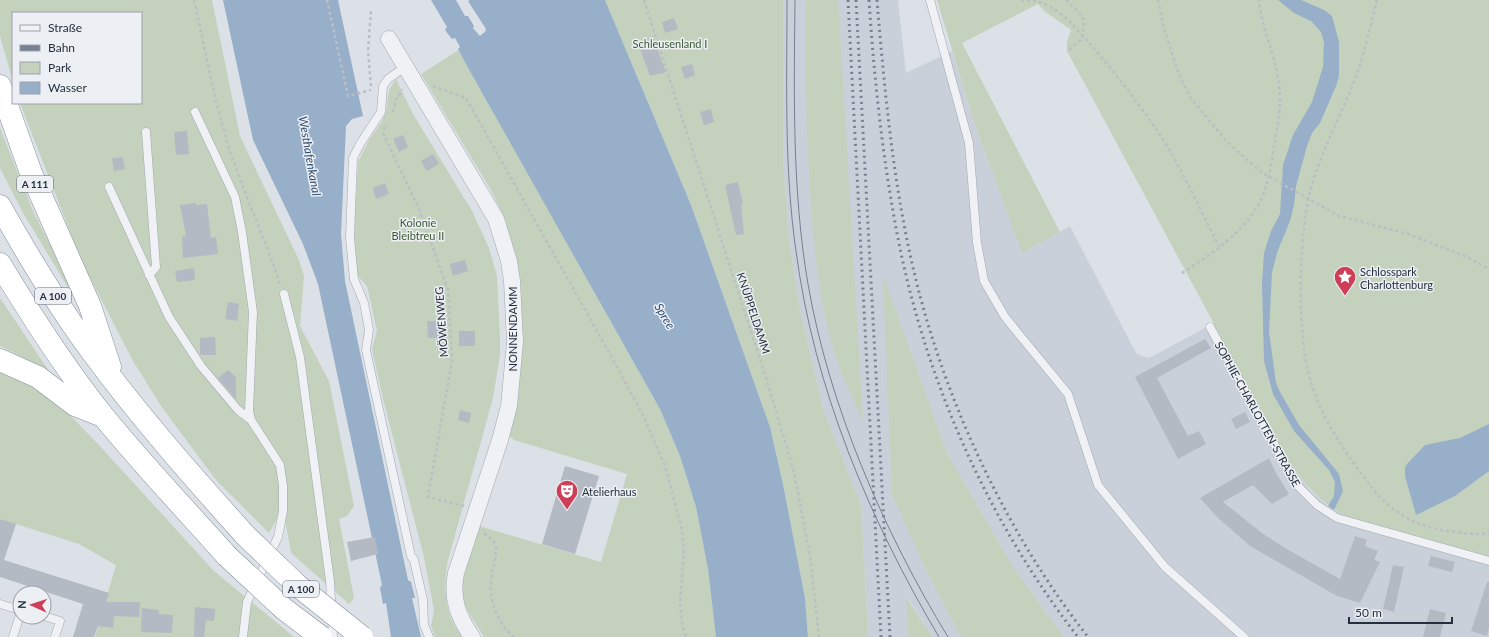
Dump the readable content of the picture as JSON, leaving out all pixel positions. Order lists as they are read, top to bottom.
{
  "streets": {
    "highway": ["A 111", "A 100"],
    "street": ["NONNENDAMM"],
    "lane": ["SOPHIE-CHARLOTTEN-STRASSE"],
    "path": ["KNÜPPELDAMM", "MÖWENWEG"]
  },
  "crossings": [
    ["A 111", "A 100"],
    ["MÖWENWEG", "NONNENDAMM"]
  ],
  "water": ["Westhafenkanal", "Spree"],
  "parks": ["Schleusenland I", "Kolonie Bleibtreu II"],
  "places": {
    "place": ["Schlosspark Charlottenburg"],
    "theatre": ["Atelierhaus"]
  },
  "legend": [
    "Straße",
    "Bahn",
    "Park",
    "Wasser"
  ],
  "scale_bar": "50 m",
  "north": "left"
}
